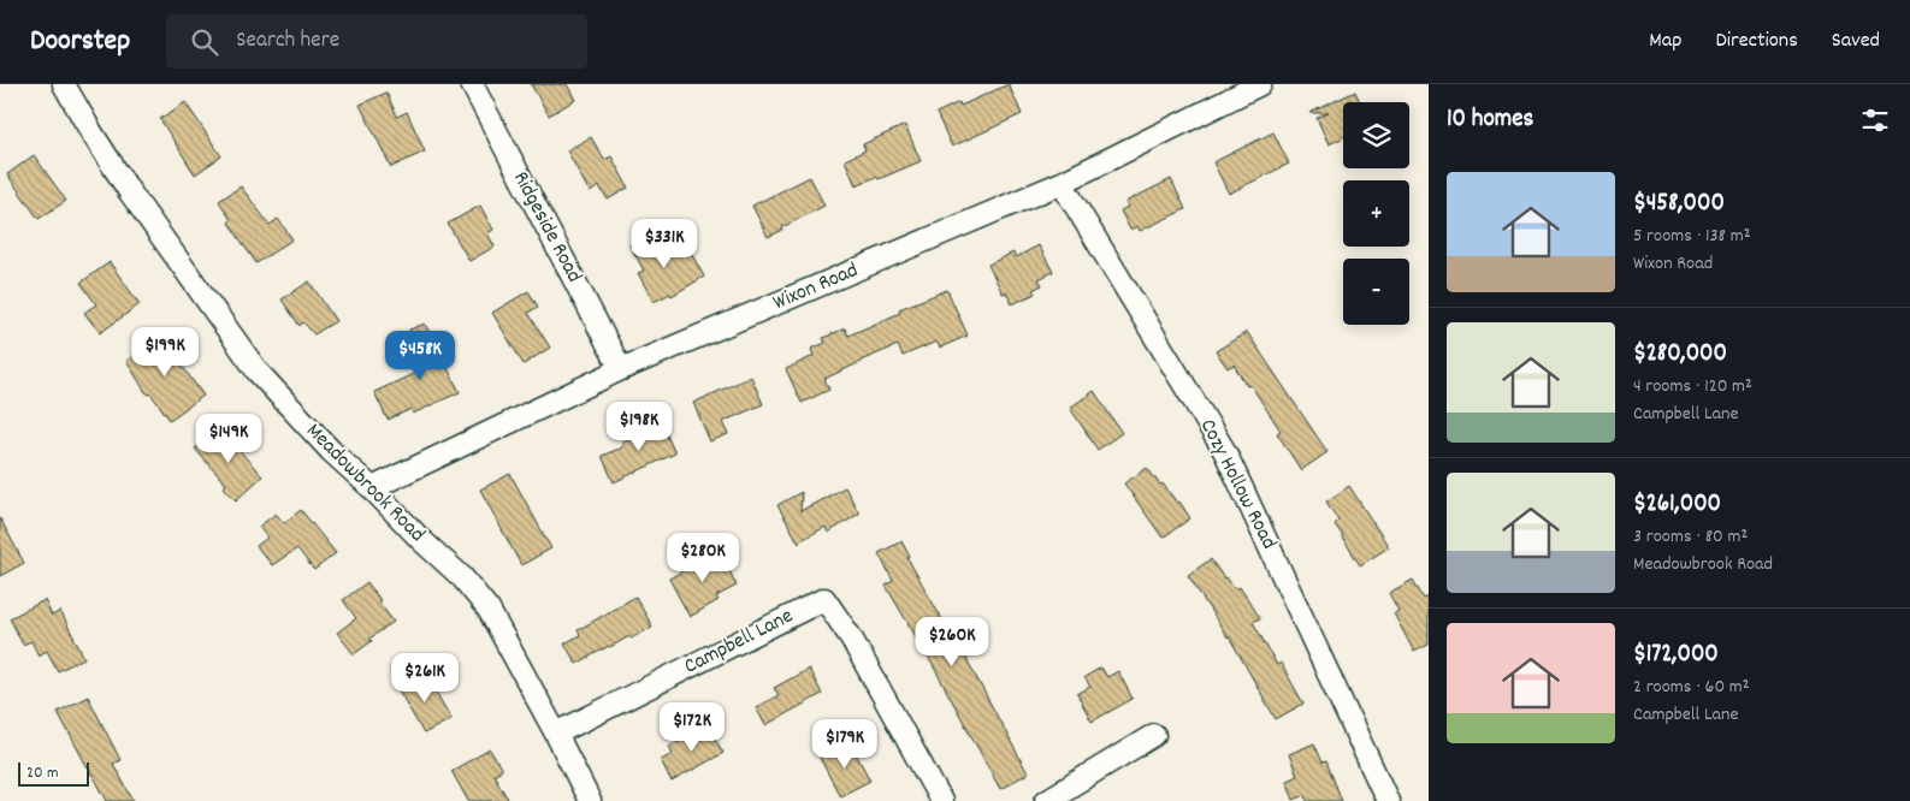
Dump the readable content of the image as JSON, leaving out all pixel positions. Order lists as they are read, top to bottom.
{
  "streets": {
    "street": [
      "Ridgeside Road",
      "Wixon Road",
      "Meadowbrook Road",
      "Cozy Hollow Road",
      "Campbell Lane"
    ]
  },
  "crossings": [
    ["Ridgeside Road", "Wixon Road"],
    ["Wixon Road", "Meadowbrook Road"],
    ["Wixon Road", "Cozy Hollow Road"],
    ["Meadowbrook Road", "Campbell Lane"]
  ],
  "scale_bar": "20 m",
  "page": {
    "header": "Doorstep",
    "search": "Search here",
    "nav": ["Map", "Directions", "Saved"],
    "heading": "10 homes",
    "map_buttons": ["+", "−"],
    "list": [
      {
        "name": "$458,000",
        "note": "5 rooms · 138 m² · Wixon Road"
      },
      {
        "name": "$280,000",
        "note": "4 rooms · 120 m² · Campbell Lane"
      },
      {
        "name": "$261,000",
        "note": "3 rooms · 80 m² · Meadowbrook Road"
      },
      {
        "name": "$172,000",
        "note": "2 rooms · 60 m² · Campbell Lane"
      }
    ],
    "price": [
      "$331K",
      "$199K",
      "$458K",
      "$198K",
      "$149K",
      "$280K",
      "$260K",
      "$261K",
      "$172K",
      "$179K"
    ],
    "scale": "20 m"
  }
}
